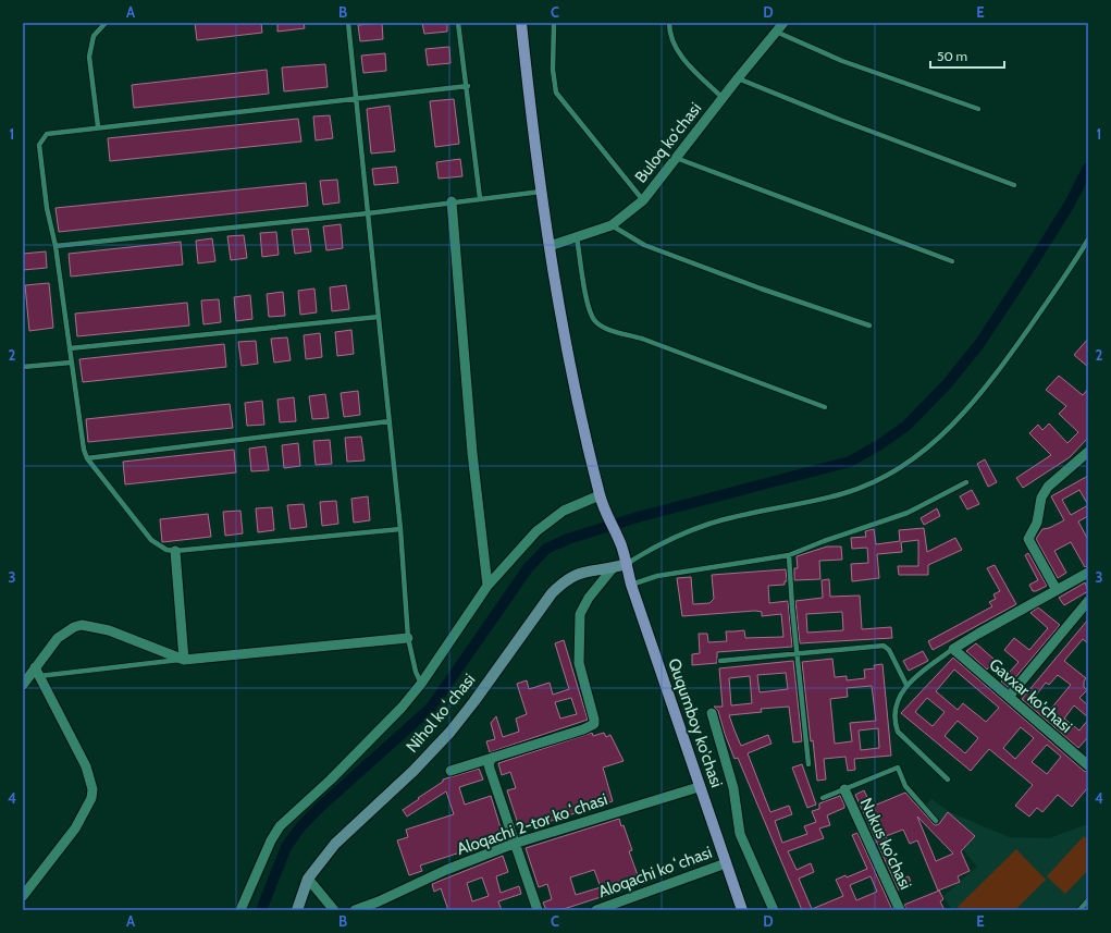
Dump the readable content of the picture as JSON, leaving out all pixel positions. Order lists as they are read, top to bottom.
{
  "streets": {
    "main road": ["Nihol koʻchasi", "Ququmboy ko'chasi"],
    "street": [
      "Buloq ko'chasi",
      "Gavxar ko'chasi",
      "Aloqachi 2-tor koʻchasi",
      "Nukus ko'chasi",
      "Aloqachi koʻchasi"
    ]
  },
  "crossings": [
    ["Buloq ko'chasi", "Ququmboy ko'chasi"],
    ["Nihol koʻchasi", "Ququmboy ko'chasi"],
    ["Ququmboy ko'chasi", "Aloqachi 2-tor koʻchasi"],
    ["Ququmboy ko'chasi", "Aloqachi koʻchasi"]
  ],
  "scale_bar": "50 m",
  "grid": {
    "columns": [
      "A",
      "B",
      "C",
      "D",
      "E"
    ],
    "rows": [
      "1",
      "2",
      "3",
      "4"
    ]
  }
}
